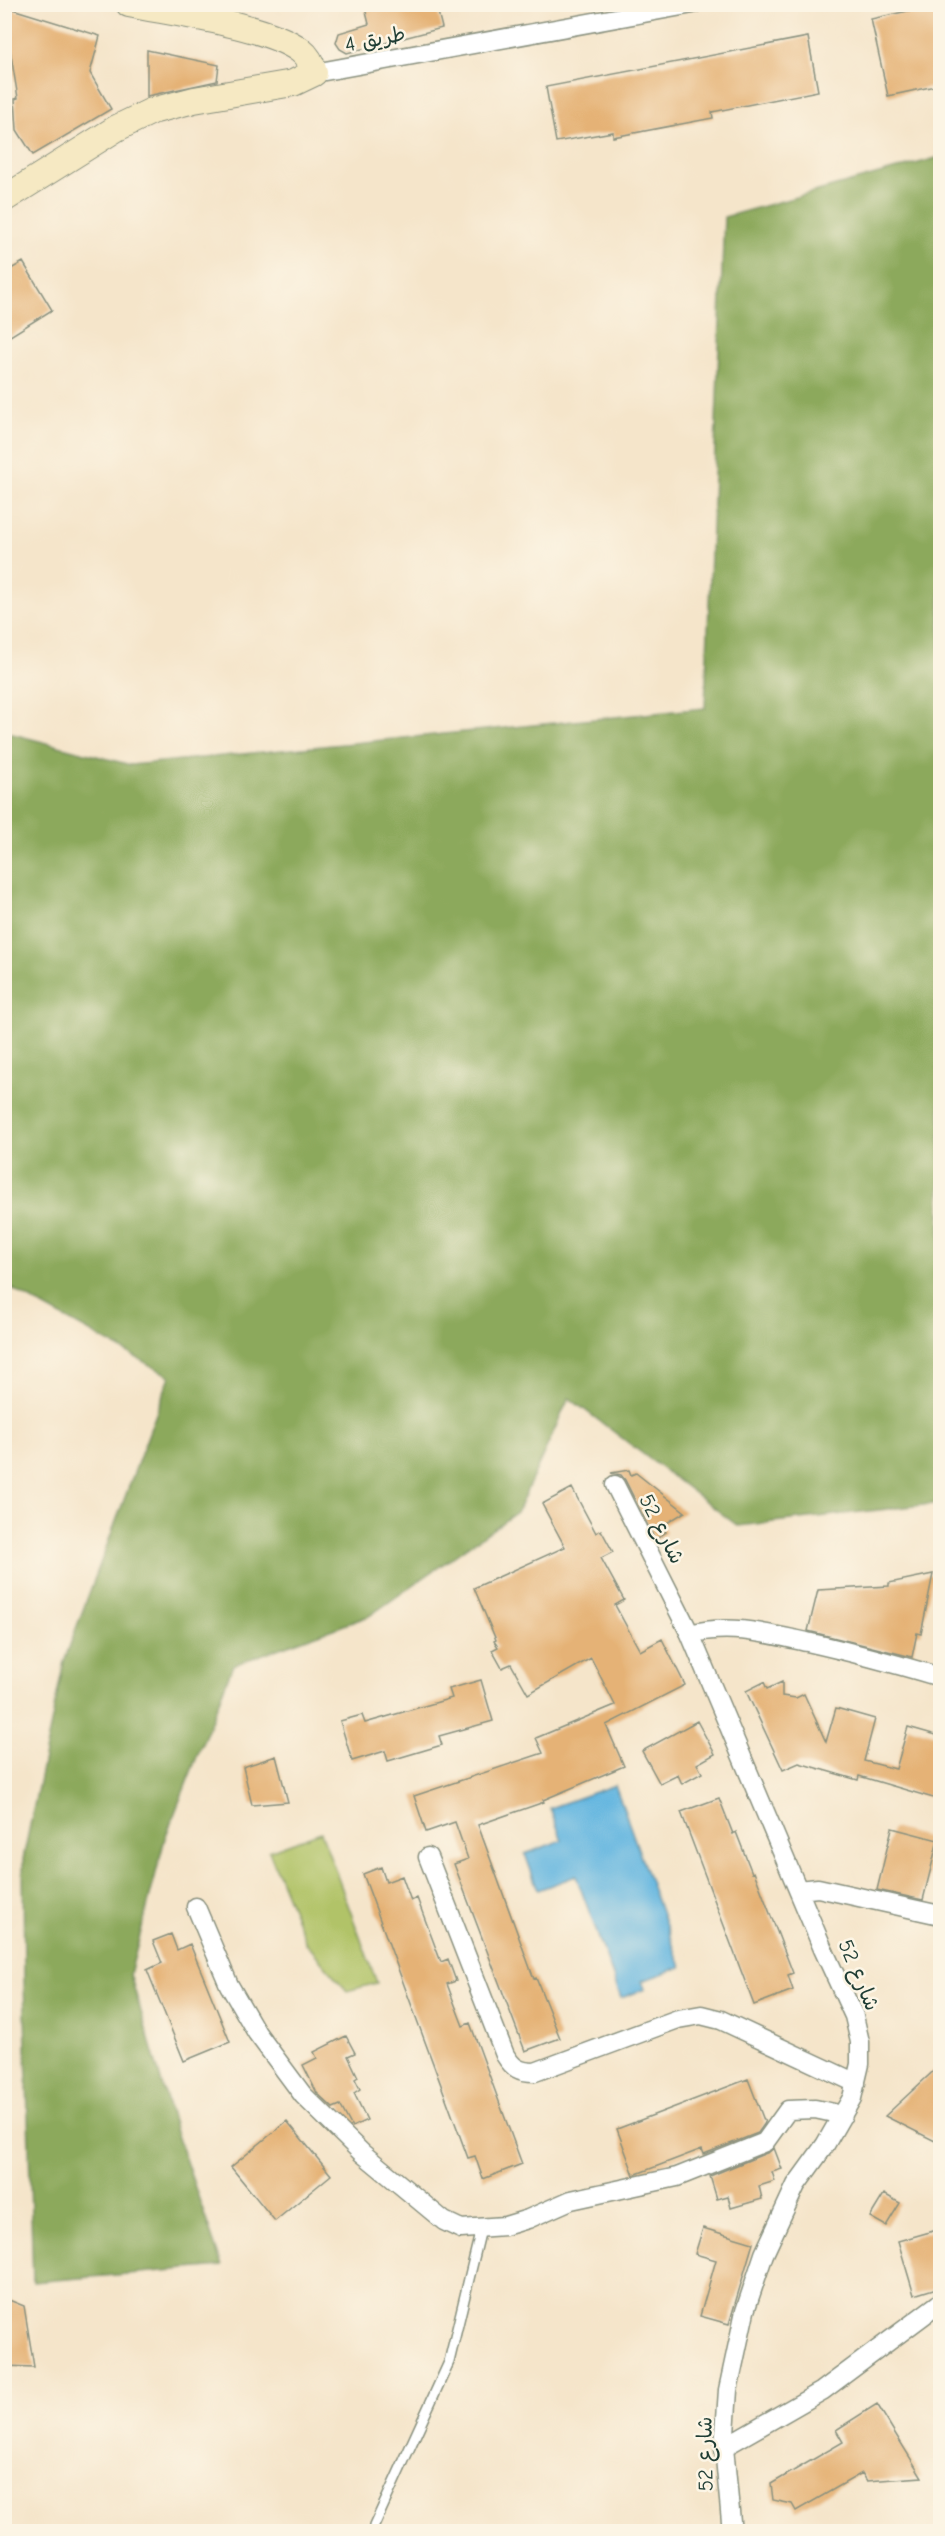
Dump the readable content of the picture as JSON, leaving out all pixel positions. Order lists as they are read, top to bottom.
{
  "streets": {
    "street": ["طريق 4", "شارع 52"]
  }
}
